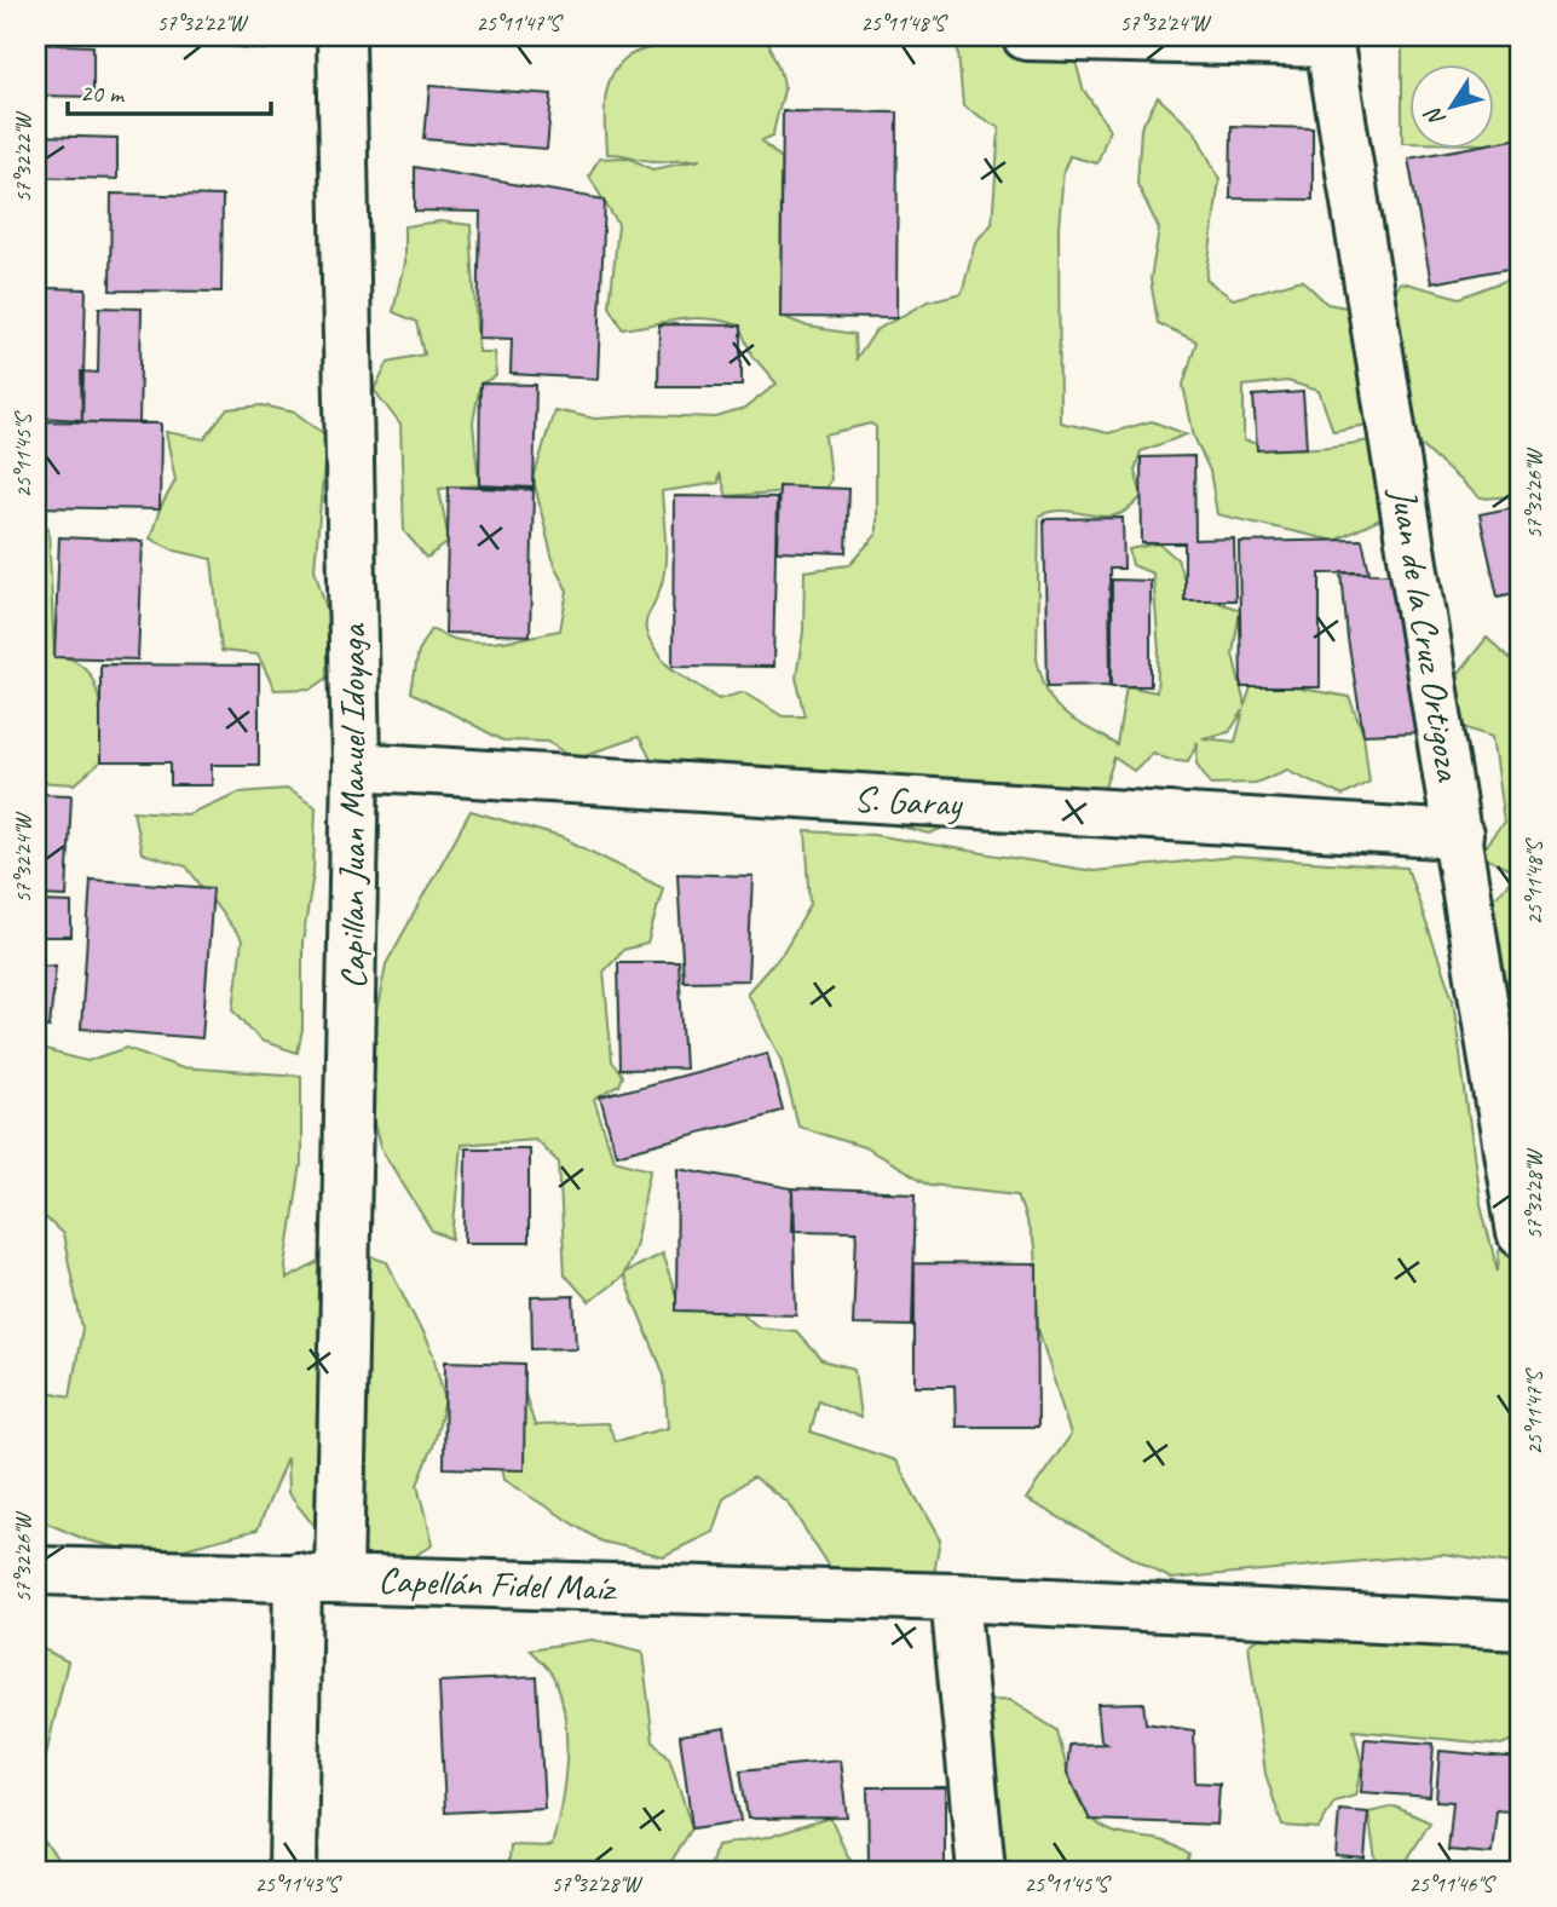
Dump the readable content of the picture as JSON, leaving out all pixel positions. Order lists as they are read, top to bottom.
{
  "streets": {
    "street": [
      "Juan de la Cruz Ortigoza",
      "S. Garay",
      "Capillan Juan Manuel Idoyaga",
      "Capellán Fidel Maíz"
    ]
  },
  "crossings": [
    ["Juan de la Cruz Ortigoza", "S. Garay"],
    ["S. Garay", "Capillan Juan Manuel Idoyaga"],
    ["Capillan Juan Manuel Idoyaga", "Capellán Fidel Maíz"]
  ],
  "scale_bar": "20 m",
  "north": "bottom left",
  "coordinates": [
    "57°32'22\"W",
    "25°11'47\"S",
    "25°11'48\"S",
    "57°32'24\"W",
    "25°11'45\"S",
    "57°32'26\"W",
    "57°32'28\"W",
    "25°11'43\"S",
    "25°11'46\"S"
  ]
}
